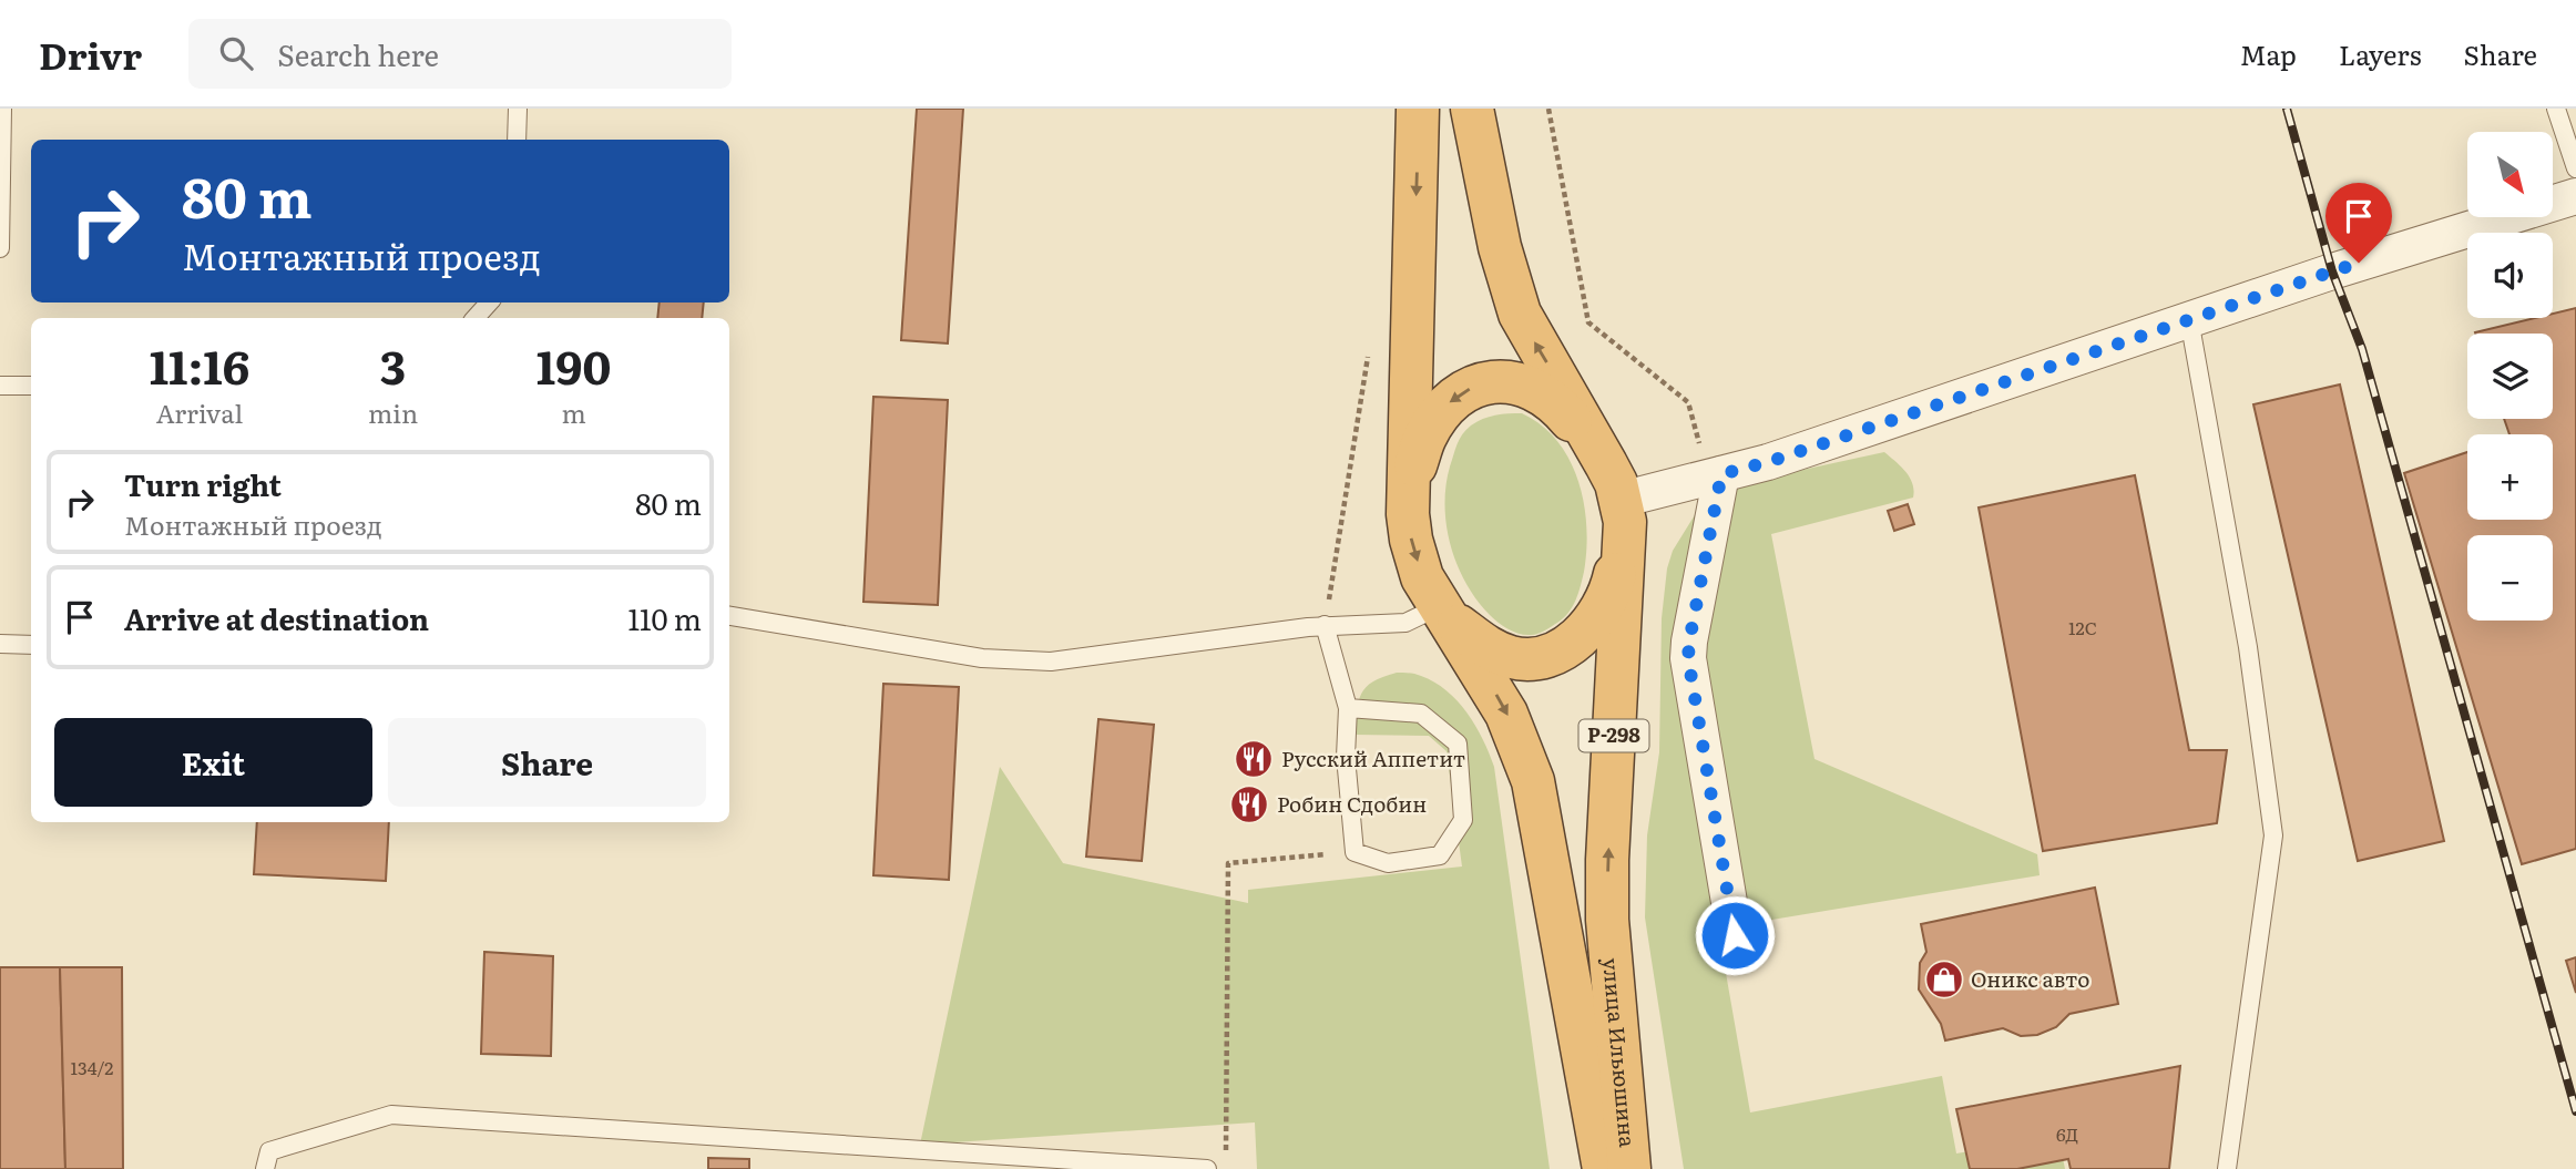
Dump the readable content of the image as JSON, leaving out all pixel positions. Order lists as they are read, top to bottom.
{
  "streets": {
    "highway": ["Р-298", "улица Ильюшина"]
  },
  "crossings": [
    ["Р-298", "улица Ильюшина"]
  ],
  "places": {
    "restaurant": ["Русский Аппетит", "Робин Сдобин"],
    "shop": ["Оникс авто"]
  },
  "house_numbers": ["12С", "134/2", "6Д"],
  "north": "bottom right",
  "page": {
    "header": "Drivr",
    "search": "Search here",
    "nav": ["Map", "Layers", "Share"],
    "map_buttons": ["+", "−"],
    "turn": ["80 m", "Монтажный проезд"],
    "eta": [
      "11:16",
      "Arrival",
      "3",
      "min",
      "190",
      "m"
    ],
    "list": [
      {
        "name": "Turn right",
        "note": "Монтажный проезд",
        "value": "80 m"
      },
      {
        "name": "Arrive at destination",
        "value": "110 m"
      }
    ],
    "buttons": ["Exit", "Share"]
  }
}
